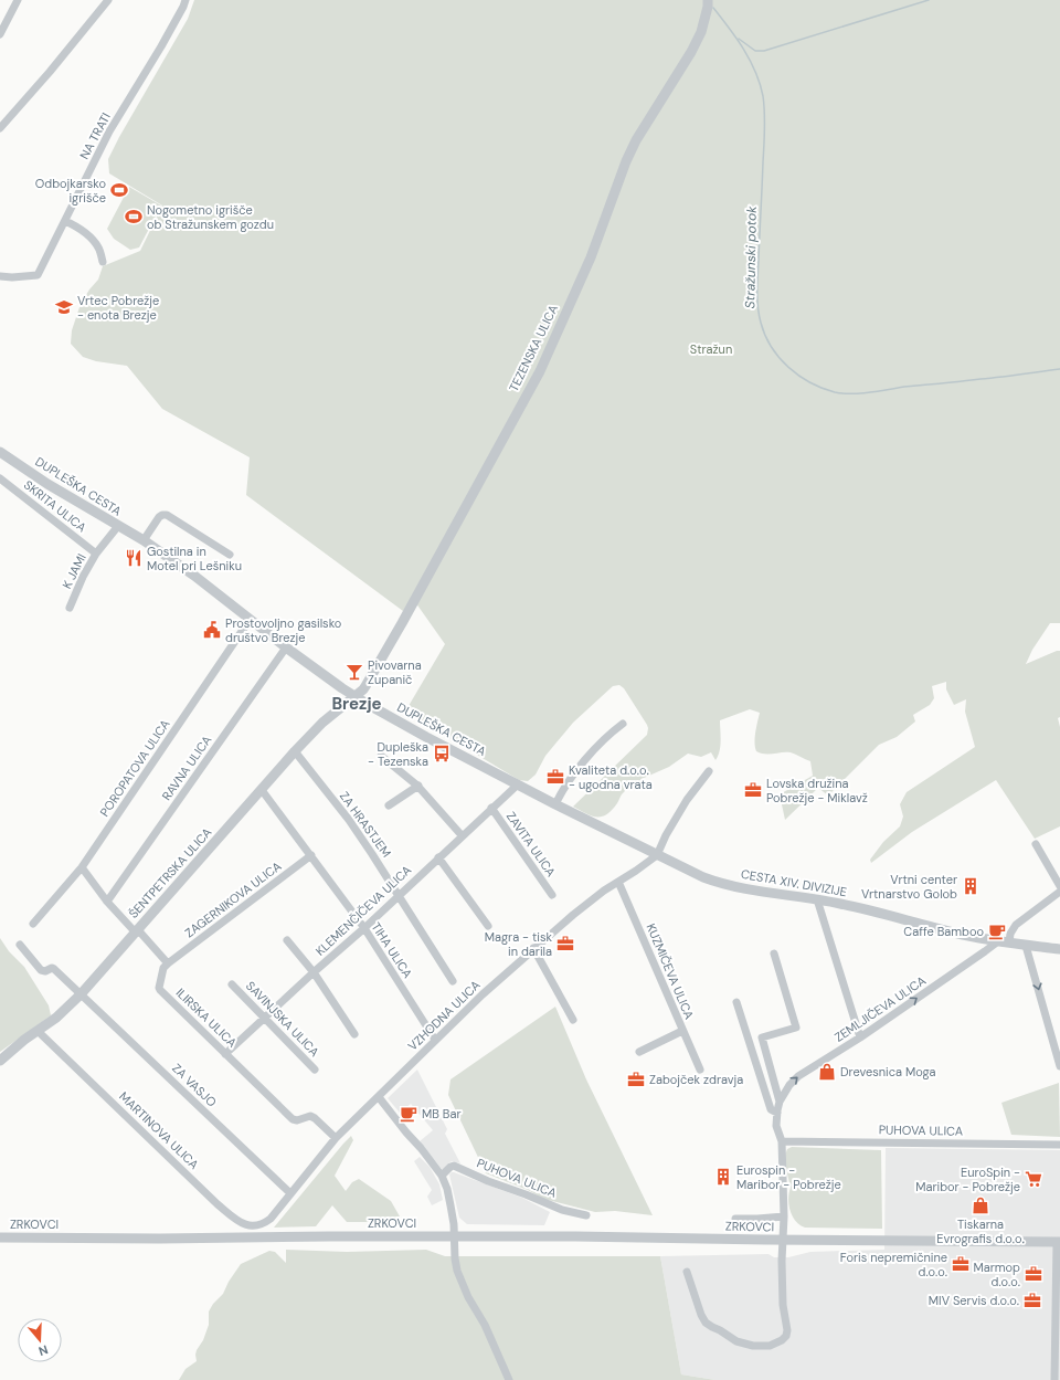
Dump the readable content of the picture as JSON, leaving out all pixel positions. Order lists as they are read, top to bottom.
{
  "streets": {
    "street": [
      "NA TRATI",
      "TEZENSKA ULICA",
      "DUPLEŠKA CESTA",
      "SKRITA ULICA",
      "K JAMI",
      "POROPATOVA ULICA",
      "RAVNA ULICA",
      "ZA HRASTJEM",
      "ZAVITA ULICA",
      "ŠENTPETRSKA ULICA",
      "CESTA XIV. DIVIZIJE",
      "ZAGERNIKOVA ULICA",
      "KLEMENČIČEVA ULICA",
      "TIHA ULICA",
      "KUZMIČEVA ULICA",
      "ZEMLJIČEVA ULICA",
      "VZHODNA ULICA",
      "ILIRSKA ULICA",
      "SAVINJSKA ULICA",
      "ZA VASJO",
      "MARTINOVA ULICA",
      "PUHOVA ULICA",
      "ZRKOVCI"
    ]
  },
  "crossings": [
    ["TEZENSKA ULICA", "DUPLEŠKA CESTA"],
    ["TEZENSKA ULICA", "ŠENTPETRSKA ULICA"],
    ["DUPLEŠKA CESTA", "K JAMI"],
    ["DUPLEŠKA CESTA", "POROPATOVA ULICA"],
    ["DUPLEŠKA CESTA", "RAVNA ULICA"],
    ["DUPLEŠKA CESTA", "ŠENTPETRSKA ULICA"],
    ["DUPLEŠKA CESTA", "CESTA XIV. DIVIZIJE"],
    ["DUPLEŠKA CESTA", "KLEMENČIČEVA ULICA"],
    ["DUPLEŠKA CESTA", "VZHODNA ULICA"],
    ["SKRITA ULICA", "K JAMI"],
    ["ZA HRASTJEM", "ŠENTPETRSKA ULICA"],
    ["ZA HRASTJEM", "KLEMENČIČEVA ULICA"],
    ["ZAVITA ULICA", "KLEMENČIČEVA ULICA"],
    ["ŠENTPETRSKA ULICA", "TIHA ULICA"],
    ["ŠENTPETRSKA ULICA", "ZA VASJO"],
    ["ŠENTPETRSKA ULICA", "MARTINOVA ULICA"],
    ["CESTA XIV. DIVIZIJE", "ZEMLJIČEVA ULICA"],
    ["CESTA XIV. DIVIZIJE", "VZHODNA ULICA"],
    ["ZAGERNIKOVA ULICA", "TIHA ULICA"],
    ["ZAGERNIKOVA ULICA", "ILIRSKA ULICA"],
    ["KLEMENČIČEVA ULICA", "TIHA ULICA"],
    ["KLEMENČIČEVA ULICA", "ILIRSKA ULICA"],
    ["KLEMENČIČEVA ULICA", "SAVINJSKA ULICA"],
    ["TIHA ULICA", "VZHODNA ULICA"],
    ["KUZMIČEVA ULICA", "VZHODNA ULICA"],
    ["ZEMLJIČEVA ULICA", "PUHOVA ULICA"],
    ["ZEMLJIČEVA ULICA", "ZRKOVCI"],
    ["VZHODNA ULICA", "ILIRSKA ULICA"],
    ["VZHODNA ULICA", "ZA VASJO"],
    ["VZHODNA ULICA", "MARTINOVA ULICA"]
  ],
  "districts": ["Brezje"],
  "water": ["Stražunski potok"],
  "parks": ["Stražun"],
  "places": {
    "sports": ["Odbojkarsko igrišče", "Nogometno igrišče ob Stražunskem gozdu"],
    "school or university": ["Vrtec Pobrežje - enota Brezje"],
    "restaurant": ["Gostilna in Motel pri Lešniku"],
    "public building": ["Prostovoljno gasilsko društvo Brezje"],
    "bar": ["Pivovarna Zupanič"],
    "bus stop": ["Dupleška - Tezenska"],
    "office": [
      "Kvaliteta d.o.o. - ugodna vrata",
      "Lovska družina Pobrežje - Miklavž",
      "Magra - tisk in darila",
      "Zabojček zdravja",
      "Foris nepremičnine d.o.o.",
      "Marmop d.o.o.",
      "MIV Servis d.o.o."
    ],
    "building": ["Vrtni center Vrtnarstvo Golob", "Eurospin - Maribor - Pobrežje"],
    "cafe": ["Caffe Bamboo", "MB Bar"],
    "shop": ["Drevesnica Moga", "Tiskarna Evrografis d.o.o."],
    "supermarket": ["EuroSpin - Maribor - Pobrežje"]
  },
  "north": "bottom"
}
